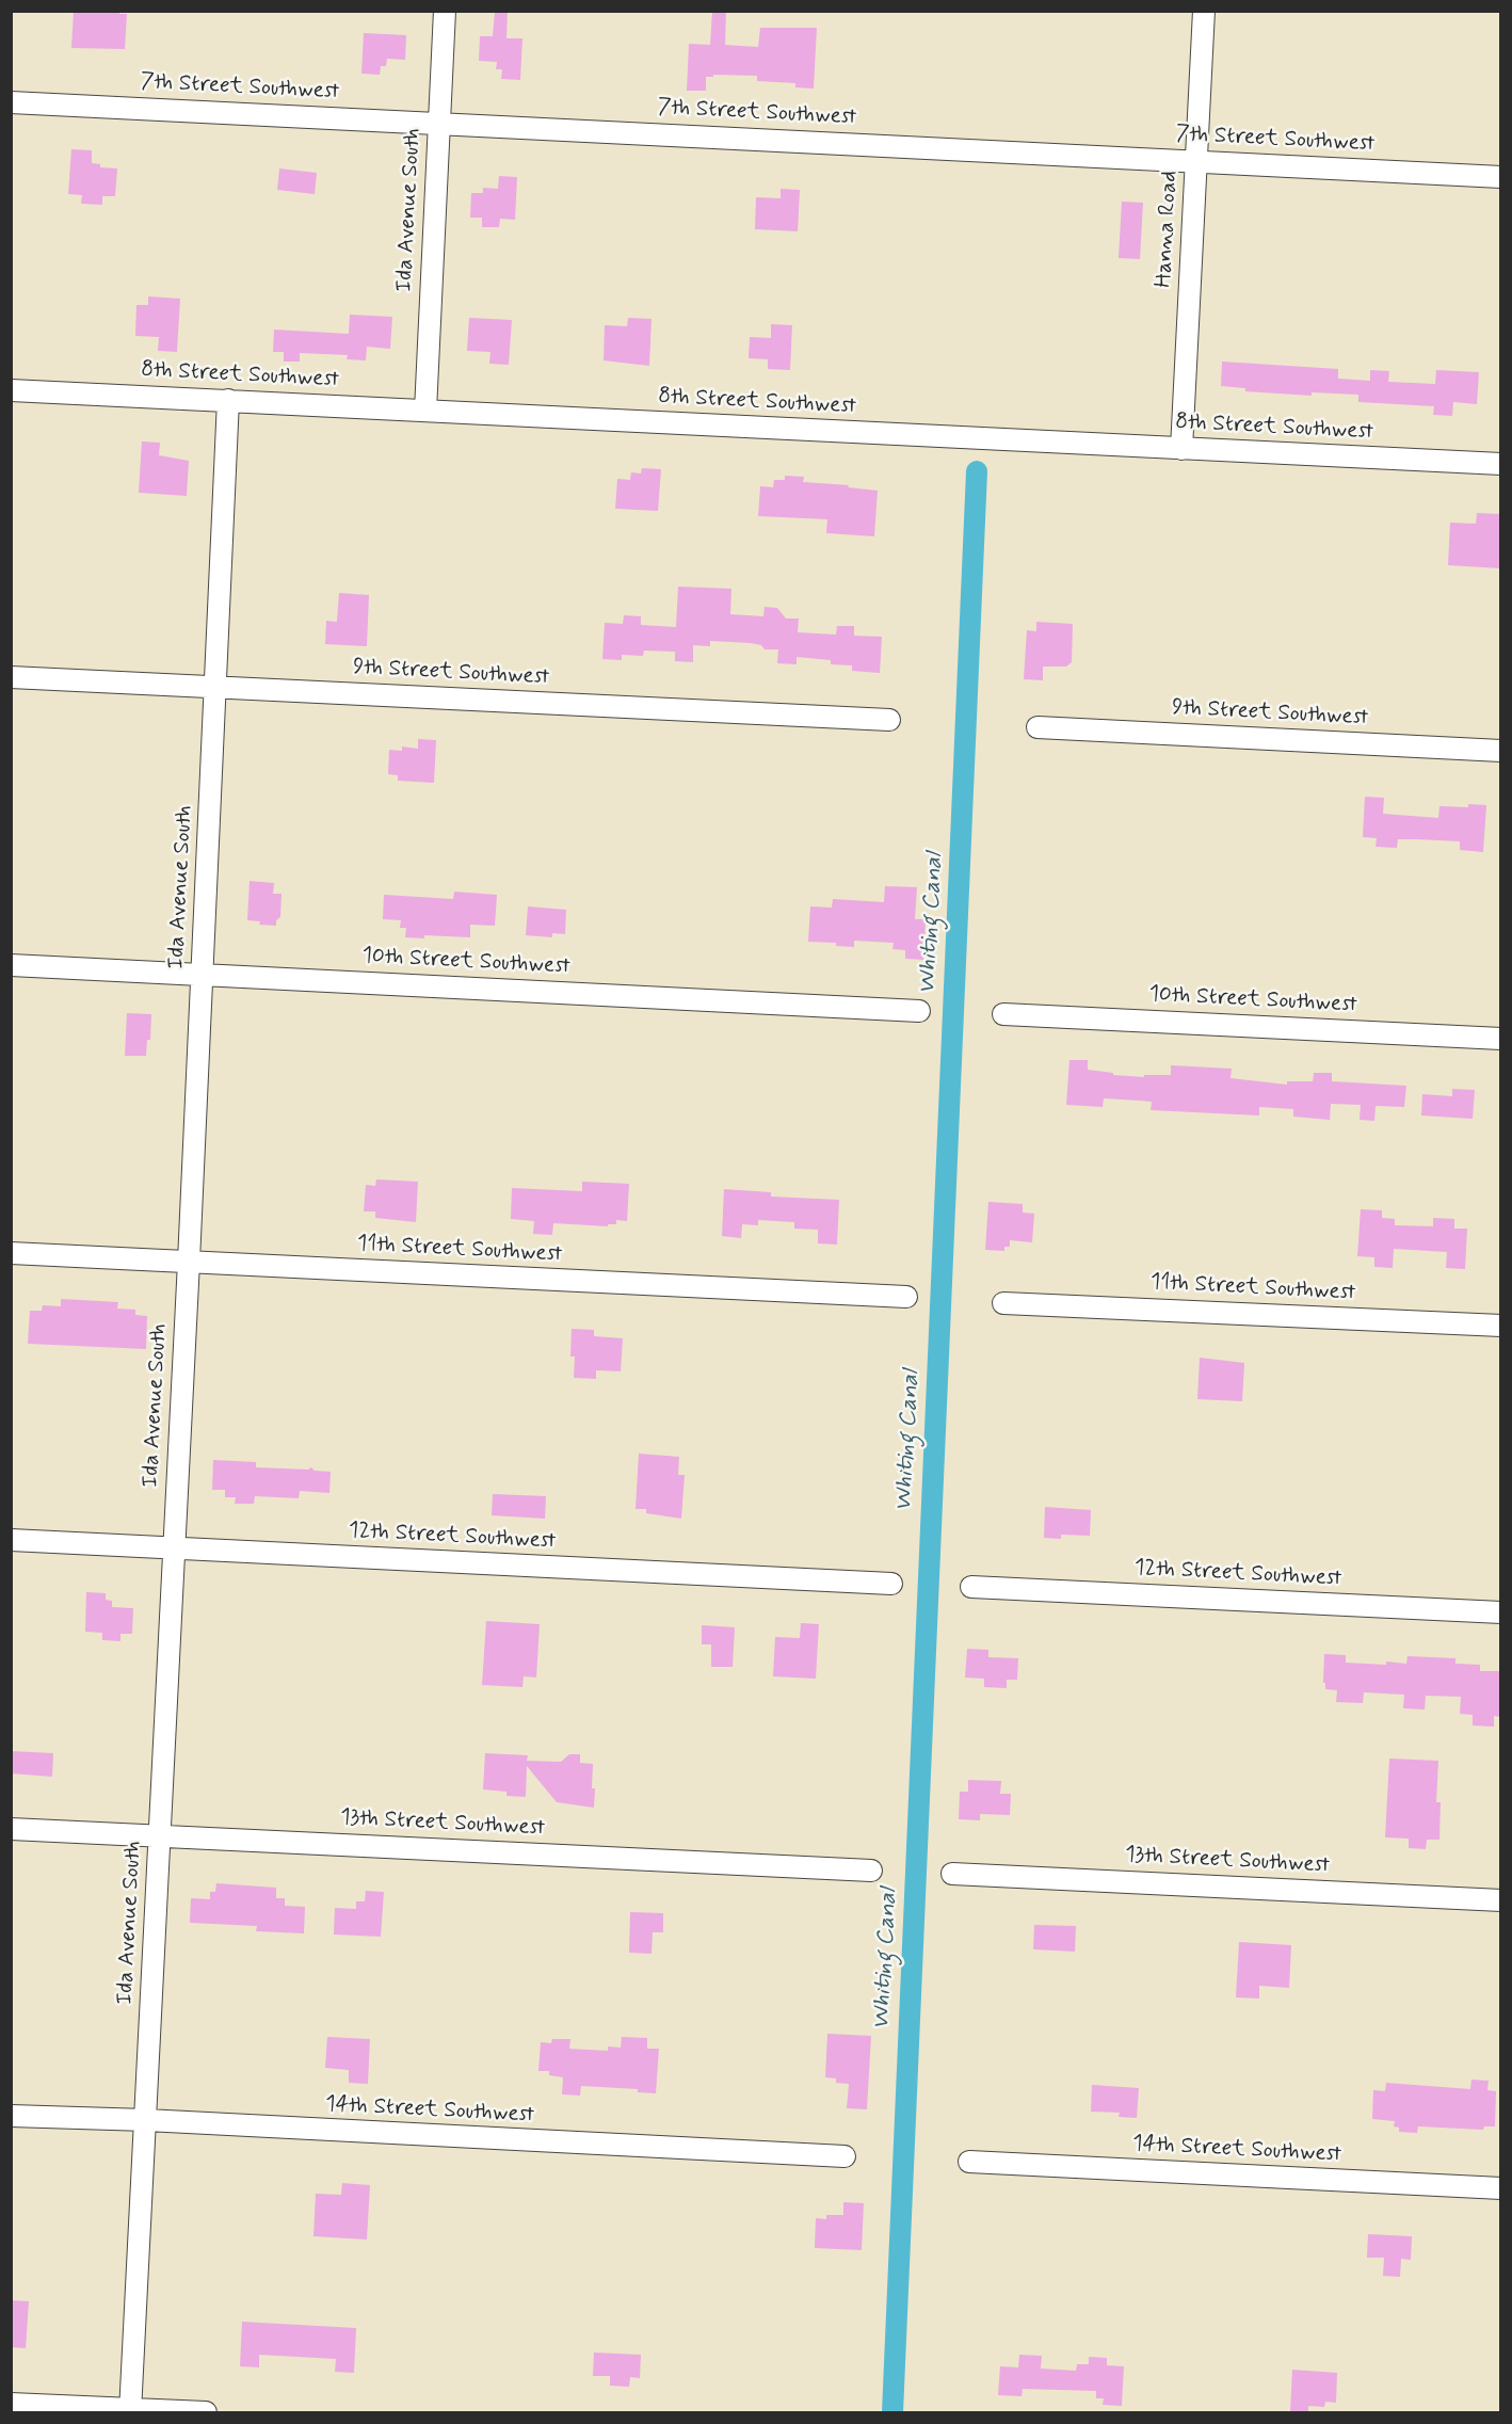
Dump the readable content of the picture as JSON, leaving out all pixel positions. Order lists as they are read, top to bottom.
{
  "streets": {
    "street": [
      "7th Street Southwest",
      "Ida Avenue South",
      "Hanna Road",
      "8th Street Southwest",
      "9th Street Southwest",
      "10th Street Southwest",
      "11th Street Southwest",
      "12th Street Southwest",
      "13th Street Southwest",
      "14th Street Southwest"
    ]
  },
  "crossings": [
    ["7th Street Southwest", "Ida Avenue South"],
    ["7th Street Southwest", "Hanna Road"],
    ["Ida Avenue South", "8th Street Southwest"],
    ["Ida Avenue South", "9th Street Southwest"],
    ["Ida Avenue South", "10th Street Southwest"],
    ["Ida Avenue South", "11th Street Southwest"],
    ["Ida Avenue South", "12th Street Southwest"],
    ["Ida Avenue South", "13th Street Southwest"],
    ["Ida Avenue South", "14th Street Southwest"],
    ["Hanna Road", "8th Street Southwest"]
  ],
  "water": ["Whiting Canal"]
}
